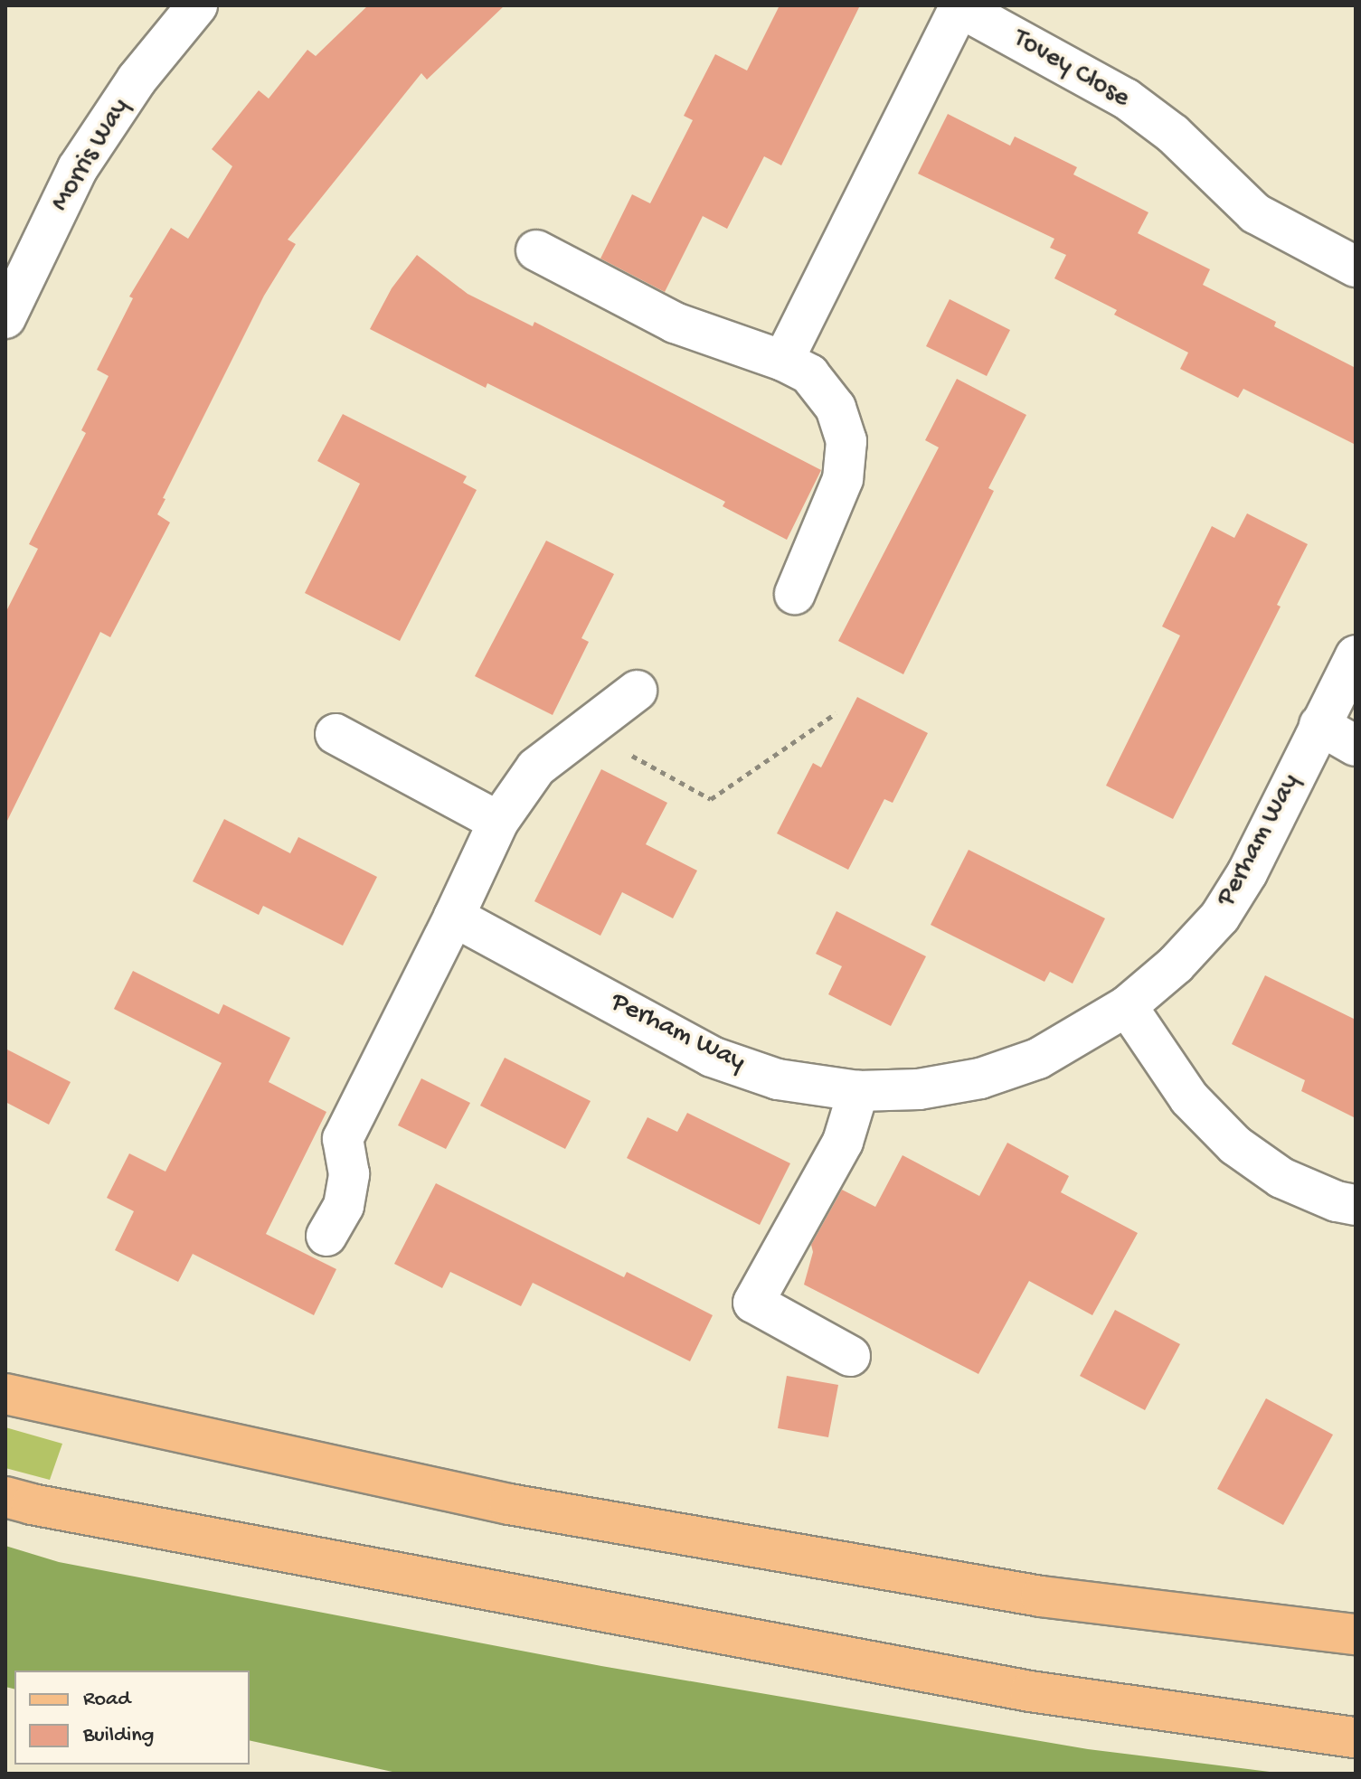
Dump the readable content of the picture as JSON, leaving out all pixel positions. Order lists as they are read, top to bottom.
{
  "streets": {
    "street": ["Tovey Close", "Morris Way", "Perham Way"]
  },
  "legend": ["Road", "Building"]
}
